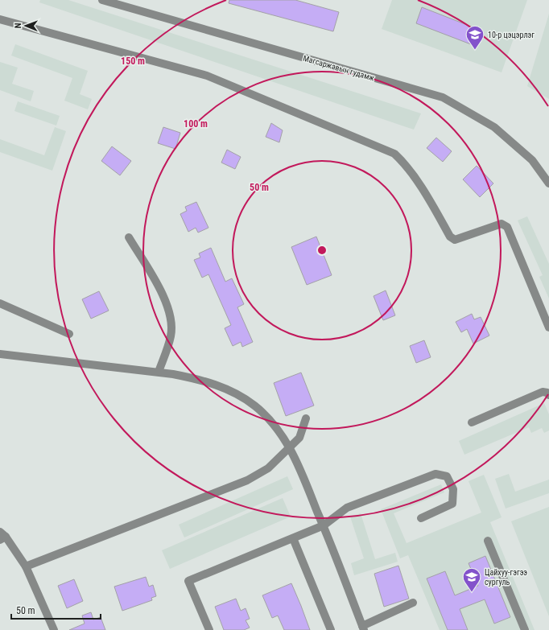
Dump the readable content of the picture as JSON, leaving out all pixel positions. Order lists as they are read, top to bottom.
{
  "streets": {
    "street": ["Магсаржавын гудамж"]
  },
  "places": {
    "school or university": ["10-р цэцэрлэг", "Цайхуу-гэгээ сургуль"]
  },
  "scale_bar": "50 m",
  "north": "left",
  "rings": ["150 m", "100 m", "50 m"]
}
